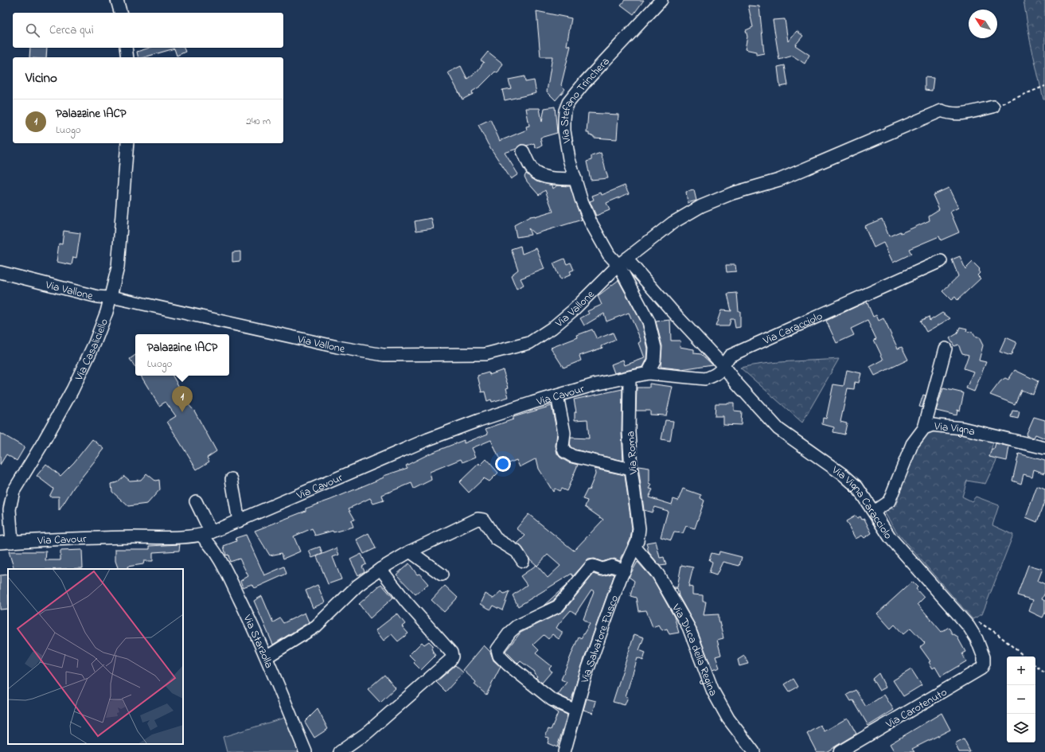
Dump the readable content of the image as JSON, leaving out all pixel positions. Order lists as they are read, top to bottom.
{
  "streets": {
    "street": [
      "Via Stefano Trinchera",
      "Via Vallone",
      "Via Caracciolo",
      "Via Casaliciello",
      "Via Cavour",
      "Via Vigna",
      "Via Roma",
      "Via Vigna Caracciolo",
      "Via Salvatore Fusco",
      "Via Starzolla",
      "Via Duca della Regina",
      "Via Carotenuto"
    ]
  },
  "crossings": [
    ["Via Stefano Trinchera", "Via Vallone"],
    ["Via Stefano Trinchera", "Via Caracciolo"],
    ["Via Stefano Trinchera", "Via Cavour"],
    ["Via Stefano Trinchera", "Via Vigna Caracciolo"],
    ["Via Vallone", "Via Casaliciello"],
    ["Via Vallone", "Via Vigna Caracciolo"],
    ["Via Caracciolo", "Via Cavour"],
    ["Via Caracciolo", "Via Vigna Caracciolo"],
    ["Via Casaliciello", "Via Cavour"],
    ["Via Cavour", "Via Roma"],
    ["Via Cavour", "Via Starzolla"],
    ["Via Vigna", "Via Vigna Caracciolo"],
    ["Via Roma", "Via Salvatore Fusco"],
    ["Via Vigna Caracciolo", "Via Carotenuto"],
    ["Via Salvatore Fusco", "Via Duca della Regina"]
  ],
  "north": "top left",
  "page": {
    "search": "Cerca qui",
    "heading": "Vicino",
    "list": [
      {
        "mark": "1",
        "name": "Palazzine IACP",
        "note": "Luogo",
        "value": "240 m"
      }
    ],
    "popup": ["Palazzine IACP", "Luogo"],
    "pins": "1",
    "map_buttons": ["+", "−"]
  }
}
